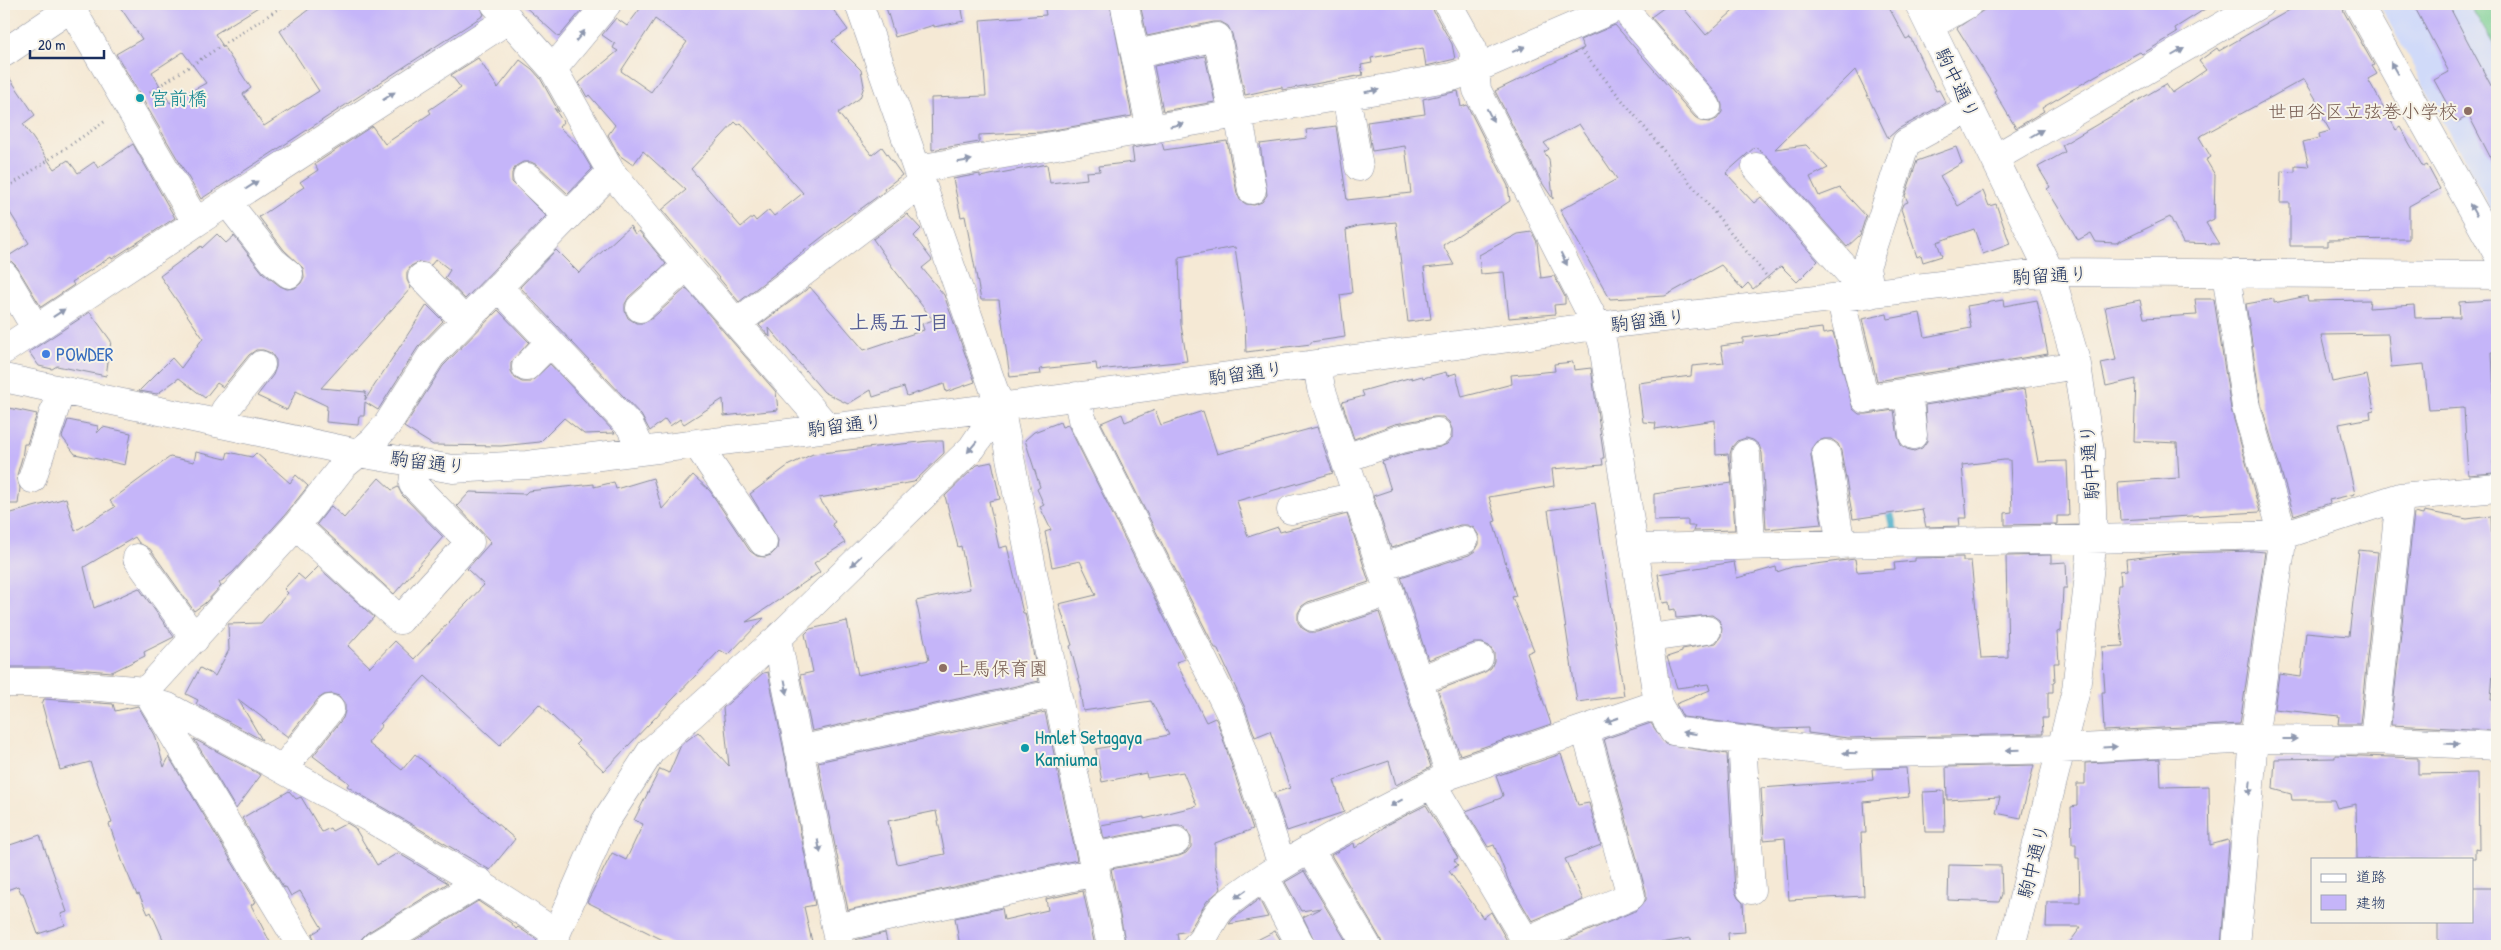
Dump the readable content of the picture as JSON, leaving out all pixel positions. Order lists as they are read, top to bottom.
{
  "streets": {
    "street": ["駒中通り", "駒留通り"]
  },
  "crossings": [
    ["駒中通り", "駒留通り"]
  ],
  "districts": ["上馬五丁目"],
  "places": [
    "宮前橋",
    "世田谷区立弦巻小学校",
    "POWDER",
    "上馬保育園",
    "Hmlet Setagaya Kamiuma"
  ],
  "legend": ["道路", "建物"],
  "scale_bar": "20 m"
}
